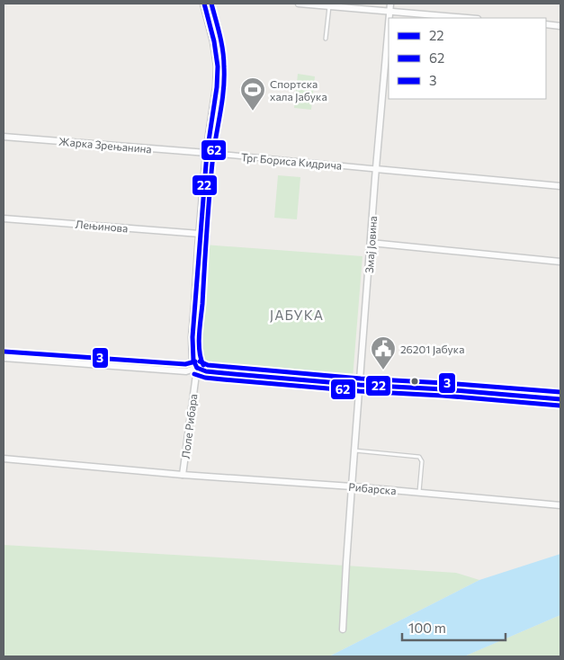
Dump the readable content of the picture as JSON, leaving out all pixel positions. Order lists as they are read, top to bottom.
{
  "streets": {
    "main road": ["Лоле Рибара"],
    "street": [
      "Жарка Зрењанина",
      "Трг Бориса Кидрича",
      "Лењинова",
      "Змај Јовина",
      "Рибарска"
    ]
  },
  "crossings": [
    ["Жарка Зрењанина", "Трг Бориса Кидрича"],
    ["Жарка Зрењанина", "Лоле Рибара"],
    ["Трг Бориса Кидрича", "Змај Јовина"],
    ["Трг Бориса Кидрича", "Лоле Рибара"],
    ["Лењинова", "Лоле Рибара"],
    ["Змај Јовина", "Рибарска"],
    ["Лоле Рибара", "Рибарска"]
  ],
  "districts": ["ЈАБУКА"],
  "places": {
    "sports": ["Спортска хала Јабука"],
    "public building": ["26201 Јабука"]
  },
  "lines": ["transit line 22", "transit line 62", "transit line 3"],
  "legend": ["22", "62", "3"],
  "scale_bar": "100 m"
}
